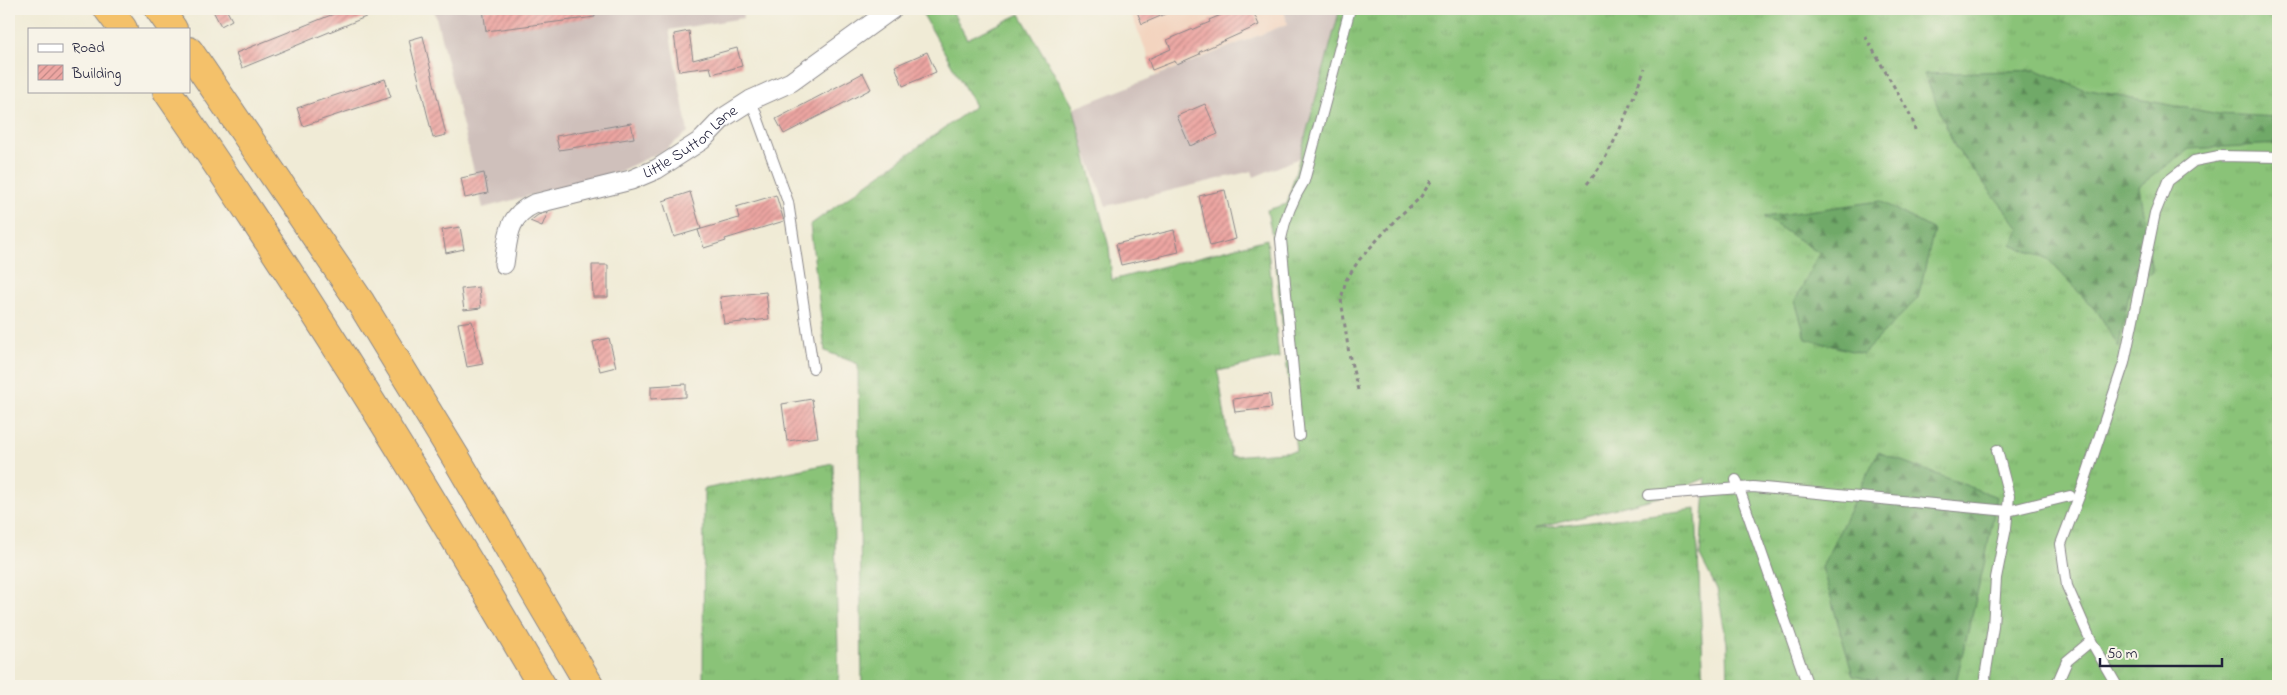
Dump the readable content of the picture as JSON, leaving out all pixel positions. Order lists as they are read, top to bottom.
{
  "streets": {
    "street": ["Little Sutton Lane"]
  },
  "legend": ["Road", "Building"],
  "scale_bar": "50 m"
}
